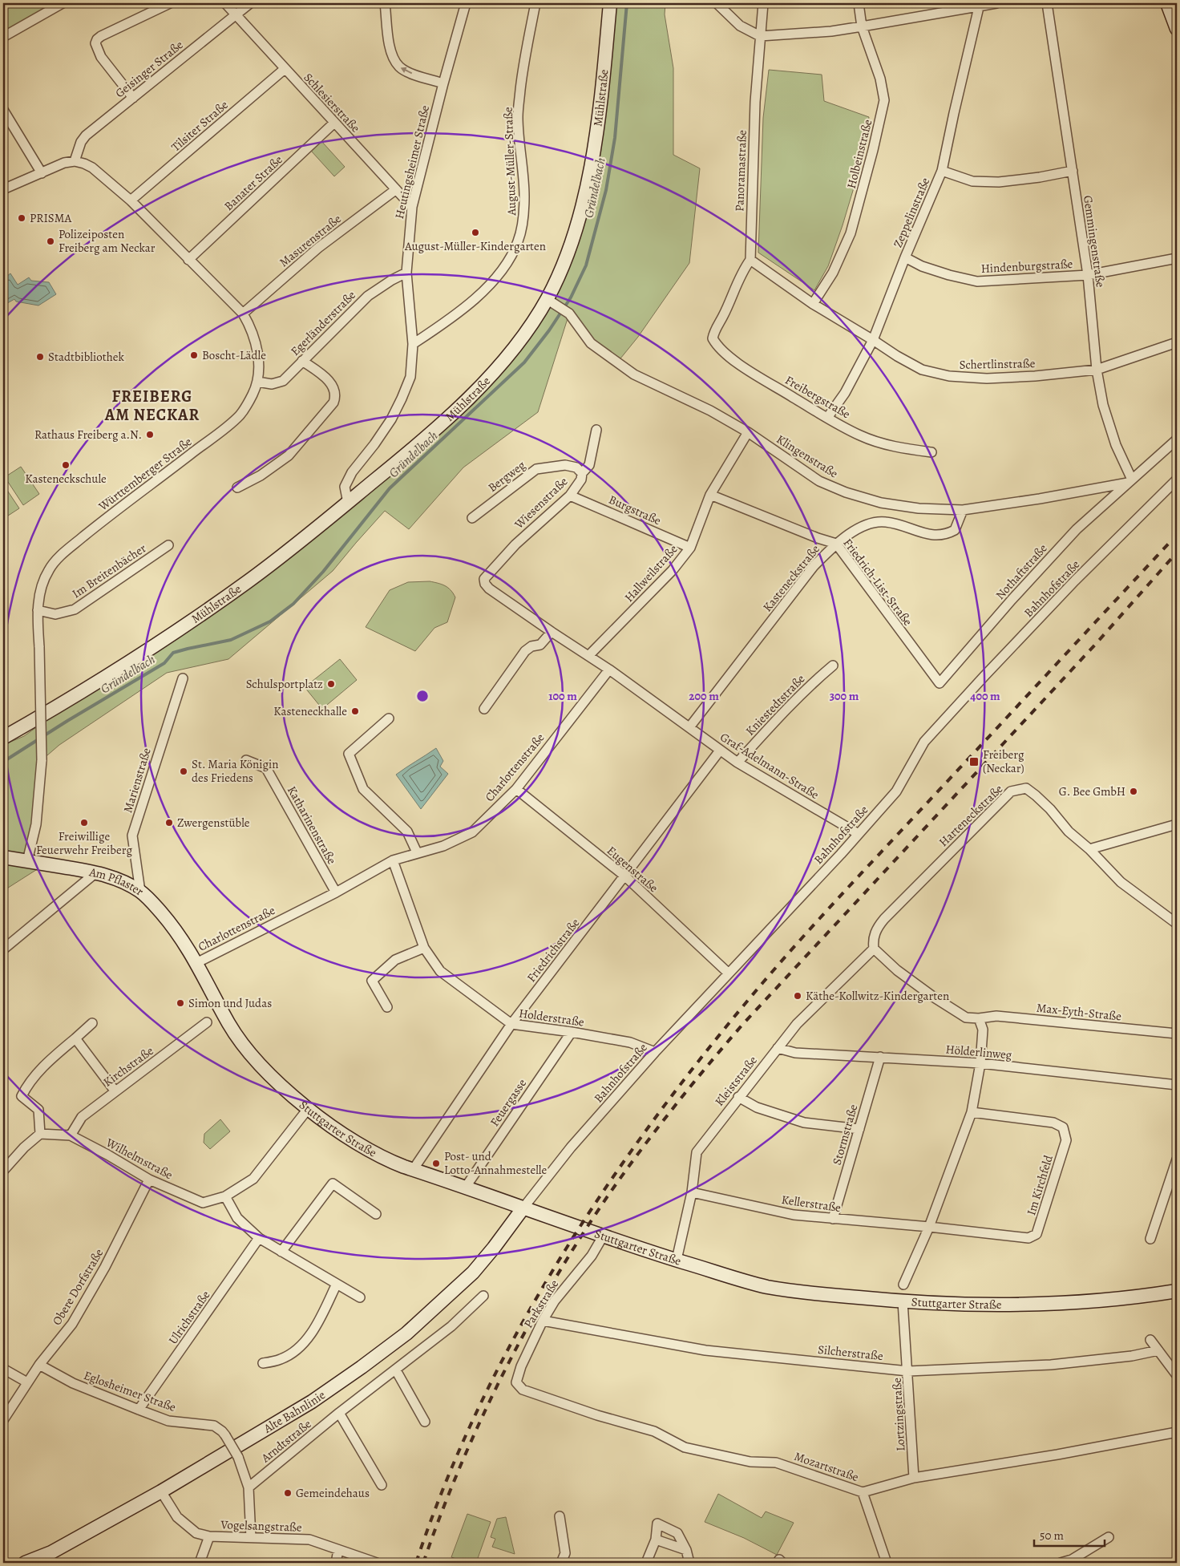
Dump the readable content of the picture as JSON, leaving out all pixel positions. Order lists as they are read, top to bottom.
{
  "streets": {
    "street": [
      "Geisinger Straße",
      "Mühlstraße",
      "Schlesierstraße",
      "Tilsiter Straße",
      "Holbeinstraße",
      "August-Müller-Straße",
      "Heutingsheimer Straße",
      "Panoramastraße",
      "Banater Straße",
      "Zeppelinstraße",
      "Masurenstraße",
      "Gemmingenstraße",
      "Hindenburgstraße",
      "Egerländerstraße",
      "Schertlinstraße",
      "Freibergstraße",
      "Klingenstraße",
      "Württemberger Straße",
      "Bergweg",
      "Wiesenstraße",
      "Burgstraße",
      "Im Breitenbächer",
      "Nothaftstraße",
      "Hallweilstraße",
      "Kasteneckstraße",
      "Friedrich-List-Straße",
      "Bahnhofstraße",
      "Kniestedtstraße",
      "Graf-Adelmann-Straße",
      "Charlottenstraße",
      "Marienstraße",
      "Harteneckstraße",
      "Katharinenstraße",
      "Eugenstraße",
      "Am Pflaster",
      "Friedrichstraße",
      "Max-Eyth-Straße",
      "Holderstraße",
      "Hölderlinweg",
      "Kirchstraße",
      "Kleiststraße",
      "Feuergasse",
      "Stuttgarter Straße",
      "Stormstraße",
      "Wilhelmstraße",
      "Im Kirchfeld",
      "Kellerstraße",
      "Obere Dorfstraße",
      "Parkstraße",
      "Ulrichstraße",
      "Silcherstraße",
      "Eglosheimer Straße",
      "Alte Bahnlinie",
      "Lortzingstraße",
      "Arndtstraße",
      "Mozartstraße",
      "Vogelsangstraße"
    ]
  },
  "crossings": [
    ["Geisinger Straße", "Schlesierstraße"],
    ["Geisinger Straße", "Württemberger Straße"],
    ["Mühlstraße", "Heutingsheimer Straße"],
    ["Mühlstraße", "Klingenstraße"],
    ["Schlesierstraße", "Tilsiter Straße"],
    ["Schlesierstraße", "Heutingsheimer Straße"],
    ["Schlesierstraße", "Banater Straße"],
    ["Schlesierstraße", "Masurenstraße"],
    ["Tilsiter Straße", "Württemberger Straße"],
    ["Holbeinstraße", "Schertlinstraße"],
    ["August-Müller-Straße", "Heutingsheimer Straße"],
    ["Heutingsheimer Straße", "Egerländerstraße"],
    ["Panoramastraße", "Schertlinstraße"],
    ["Panoramastraße", "Freibergstraße"],
    ["Banater Straße", "Württemberger Straße"],
    ["Zeppelinstraße", "Hindenburgstraße"],
    ["Zeppelinstraße", "Schertlinstraße"],
    ["Zeppelinstraße", "Freibergstraße"],
    ["Masurenstraße", "Württemberger Straße"],
    ["Gemmingenstraße", "Hindenburgstraße"],
    ["Gemmingenstraße", "Schertlinstraße"],
    ["Gemmingenstraße", "Klingenstraße"],
    ["Gemmingenstraße", "Nothaftstraße"],
    ["Egerländerstraße", "Württemberger Straße"],
    ["Schertlinstraße", "Freibergstraße"],
    ["Klingenstraße", "Nothaftstraße"],
    ["Klingenstraße", "Hallweilstraße"],
    ["Klingenstraße", "Kasteneckstraße"],
    ["Württemberger Straße", "Im Breitenbächer"],
    ["Württemberger Straße", "Am Pflaster"],
    ["Bergweg", "Wiesenstraße"],
    ["Wiesenstraße", "Burgstraße"],
    ["Wiesenstraße", "Graf-Adelmann-Straße"],
    ["Burgstraße", "Hallweilstraße"],
    ["Nothaftstraße", "Friedrich-List-Straße"],
    ["Hallweilstraße", "Friedrich-List-Straße"],
    ["Hallweilstraße", "Graf-Adelmann-Straße"],
    ["Kasteneckstraße", "Friedrich-List-Straße"],
    ["Kasteneckstraße", "Graf-Adelmann-Straße"],
    ["Bahnhofstraße", "Graf-Adelmann-Straße"],
    ["Bahnhofstraße", "Eugenstraße"],
    ["Bahnhofstraße", "Holderstraße"],
    ["Bahnhofstraße", "Stuttgarter Straße"],
    ["Bahnhofstraße", "Alte Bahnlinie"],
    ["Kniestedtstraße", "Graf-Adelmann-Straße"],
    ["Graf-Adelmann-Straße", "Charlottenstraße"],
    ["Graf-Adelmann-Straße", "Friedrichstraße"],
    ["Charlottenstraße", "Katharinenstraße"],
    ["Charlottenstraße", "Eugenstraße"],
    ["Charlottenstraße", "Am Pflaster"],
    ["Charlottenstraße", "Holderstraße"],
    ["Charlottenstraße", "Stuttgarter Straße"],
    ["Marienstraße", "Am Pflaster"],
    ["Harteneckstraße", "Max-Eyth-Straße"],
    ["Harteneckstraße", "Kleiststraße"],
    ["Eugenstraße", "Friedrichstraße"],
    ["Am Pflaster", "Stuttgarter Straße"],
    ["Friedrichstraße", "Holderstraße"],
    ["Friedrichstraße", "Stuttgarter Straße"],
    ["Max-Eyth-Straße", "Kleiststraße"],
    ["Holderstraße", "Feuergasse"],
    ["Hölderlinweg", "Kleiststraße"],
    ["Hölderlinweg", "Stormstraße"],
    ["Kirchstraße", "Wilhelmstraße"],
    ["Kleiststraße", "Stuttgarter Straße"],
    ["Kleiststraße", "Kellerstraße"],
    ["Feuergasse", "Stuttgarter Straße"],
    ["Stuttgarter Straße", "Wilhelmstraße"],
    ["Stuttgarter Straße", "Parkstraße"],
    ["Stuttgarter Straße", "Alte Bahnlinie"],
    ["Stuttgarter Straße", "Lortzingstraße"],
    ["Stormstraße", "Kellerstraße"],
    ["Wilhelmstraße", "Obere Dorfstraße"],
    ["Im Kirchfeld", "Kellerstraße"],
    ["Obere Dorfstraße", "Eglosheimer Straße"],
    ["Parkstraße", "Silcherstraße"],
    ["Parkstraße", "Mozartstraße"],
    ["Ulrichstraße", "Eglosheimer Straße"],
    ["Silcherstraße", "Lortzingstraße"],
    ["Eglosheimer Straße", "Arndtstraße"],
    ["Eglosheimer Straße", "Vogelsangstraße"],
    ["Alte Bahnlinie", "Vogelsangstraße"],
    ["Lortzingstraße", "Mozartstraße"]
  ],
  "districts": ["FREIBERG AM NECKAR"],
  "water": ["Gründelbach"],
  "places": {
    "other": [
      "PRISMA",
      "August-Müller-Kindergarten",
      "Polizeiposten Freiberg am Neckar",
      "Boscht-Lädle",
      "Stadtbibliothek",
      "Rathaus Freiberg a.N.",
      "Kasteneckschule",
      "Schulsportplatz",
      "Kasteneckhalle",
      "St. Maria Königin des Friedens",
      "G. Bee GmbH",
      "Freiwillige Feuerwehr Freiberg",
      "Zwergenstüble",
      "Käthe-Kollwitz-Kindergarten",
      "Simon und Judas",
      "Post- und Lotto-Annahmestelle",
      "Gemeindehaus"
    ],
    "transit": ["Freiberg (Neckar)"]
  },
  "scale_bar": "50 m",
  "rings": [
    "100 m",
    "200 m",
    "300 m",
    "400 m"
  ]
}
